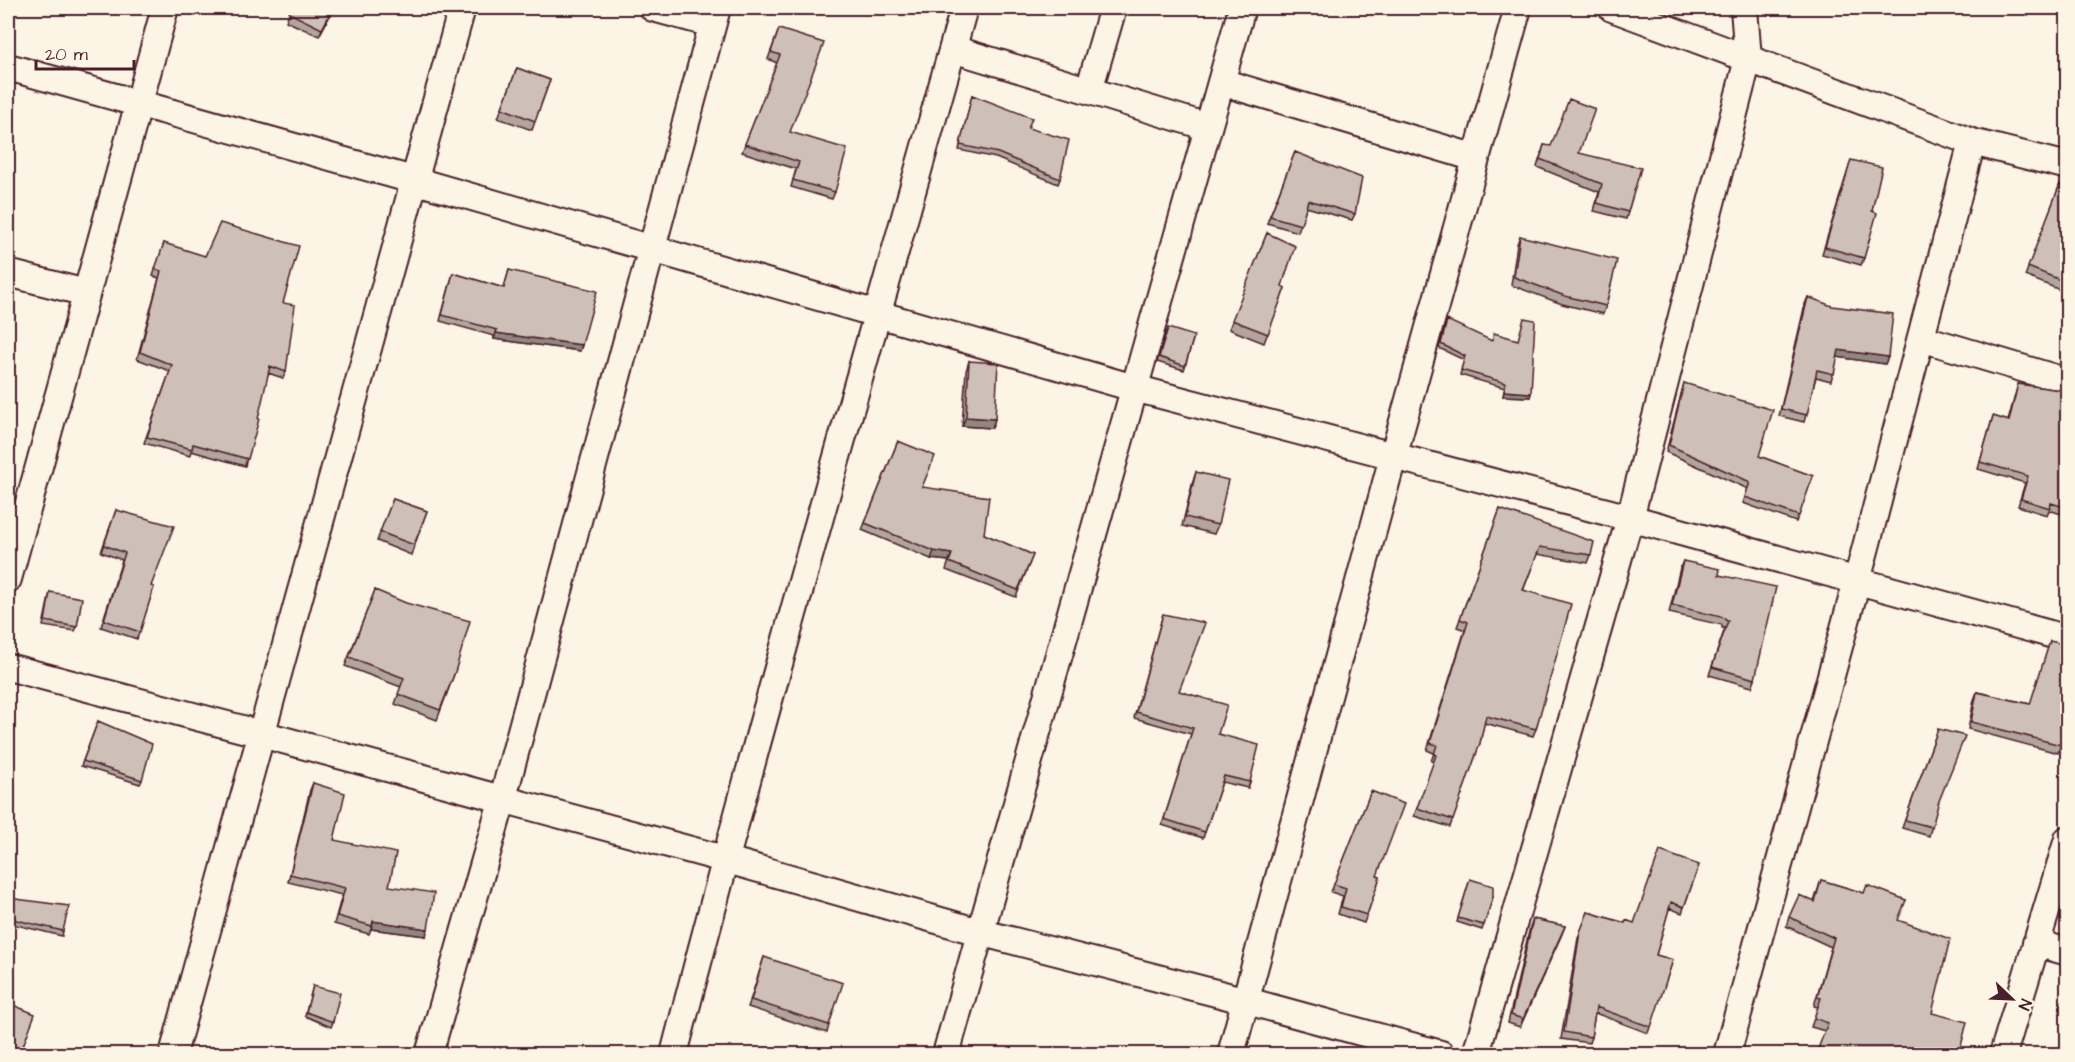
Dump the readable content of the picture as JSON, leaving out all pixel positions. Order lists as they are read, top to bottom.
{
  "scale_bar": "20 m",
  "north": "bottom right"
}
